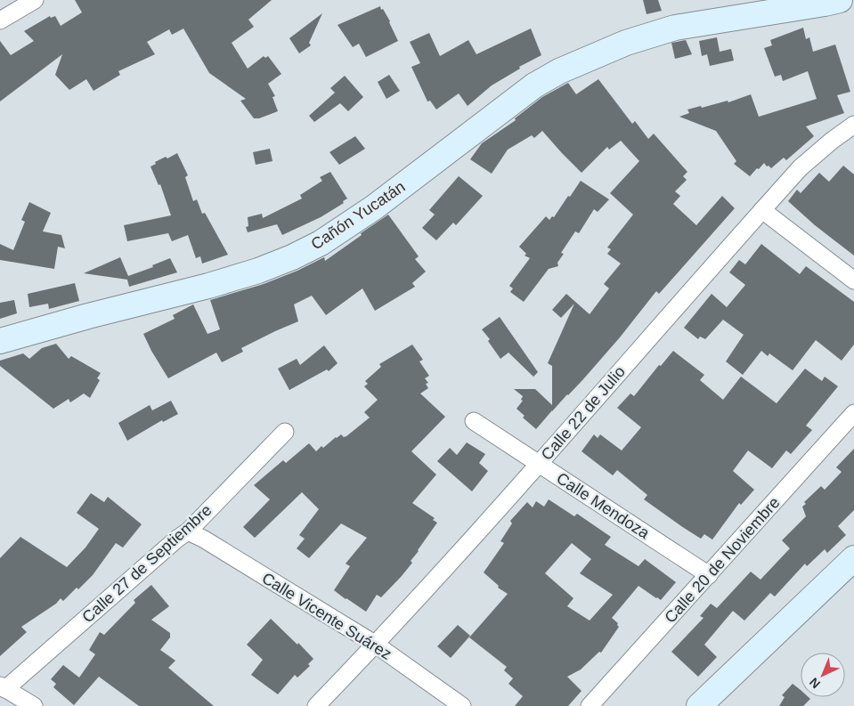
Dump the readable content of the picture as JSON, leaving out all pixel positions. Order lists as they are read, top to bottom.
{
  "streets": {
    "street": [
      "Cañón Yucatán",
      "Calle 22 de Julio",
      "Calle Mendoza",
      "Calle 20 de Noviembre",
      "Calle 27 de Septiembre",
      "Calle Vicente Suárez"
    ]
  },
  "crossings": [
    ["Calle 22 de Julio", "Calle Mendoza"],
    ["Calle 22 de Julio", "Calle Vicente Suárez"],
    ["Calle Mendoza", "Calle 20 de Noviembre"],
    ["Calle 27 de Septiembre", "Calle Vicente Suárez"]
  ],
  "north": "bottom left"
}
